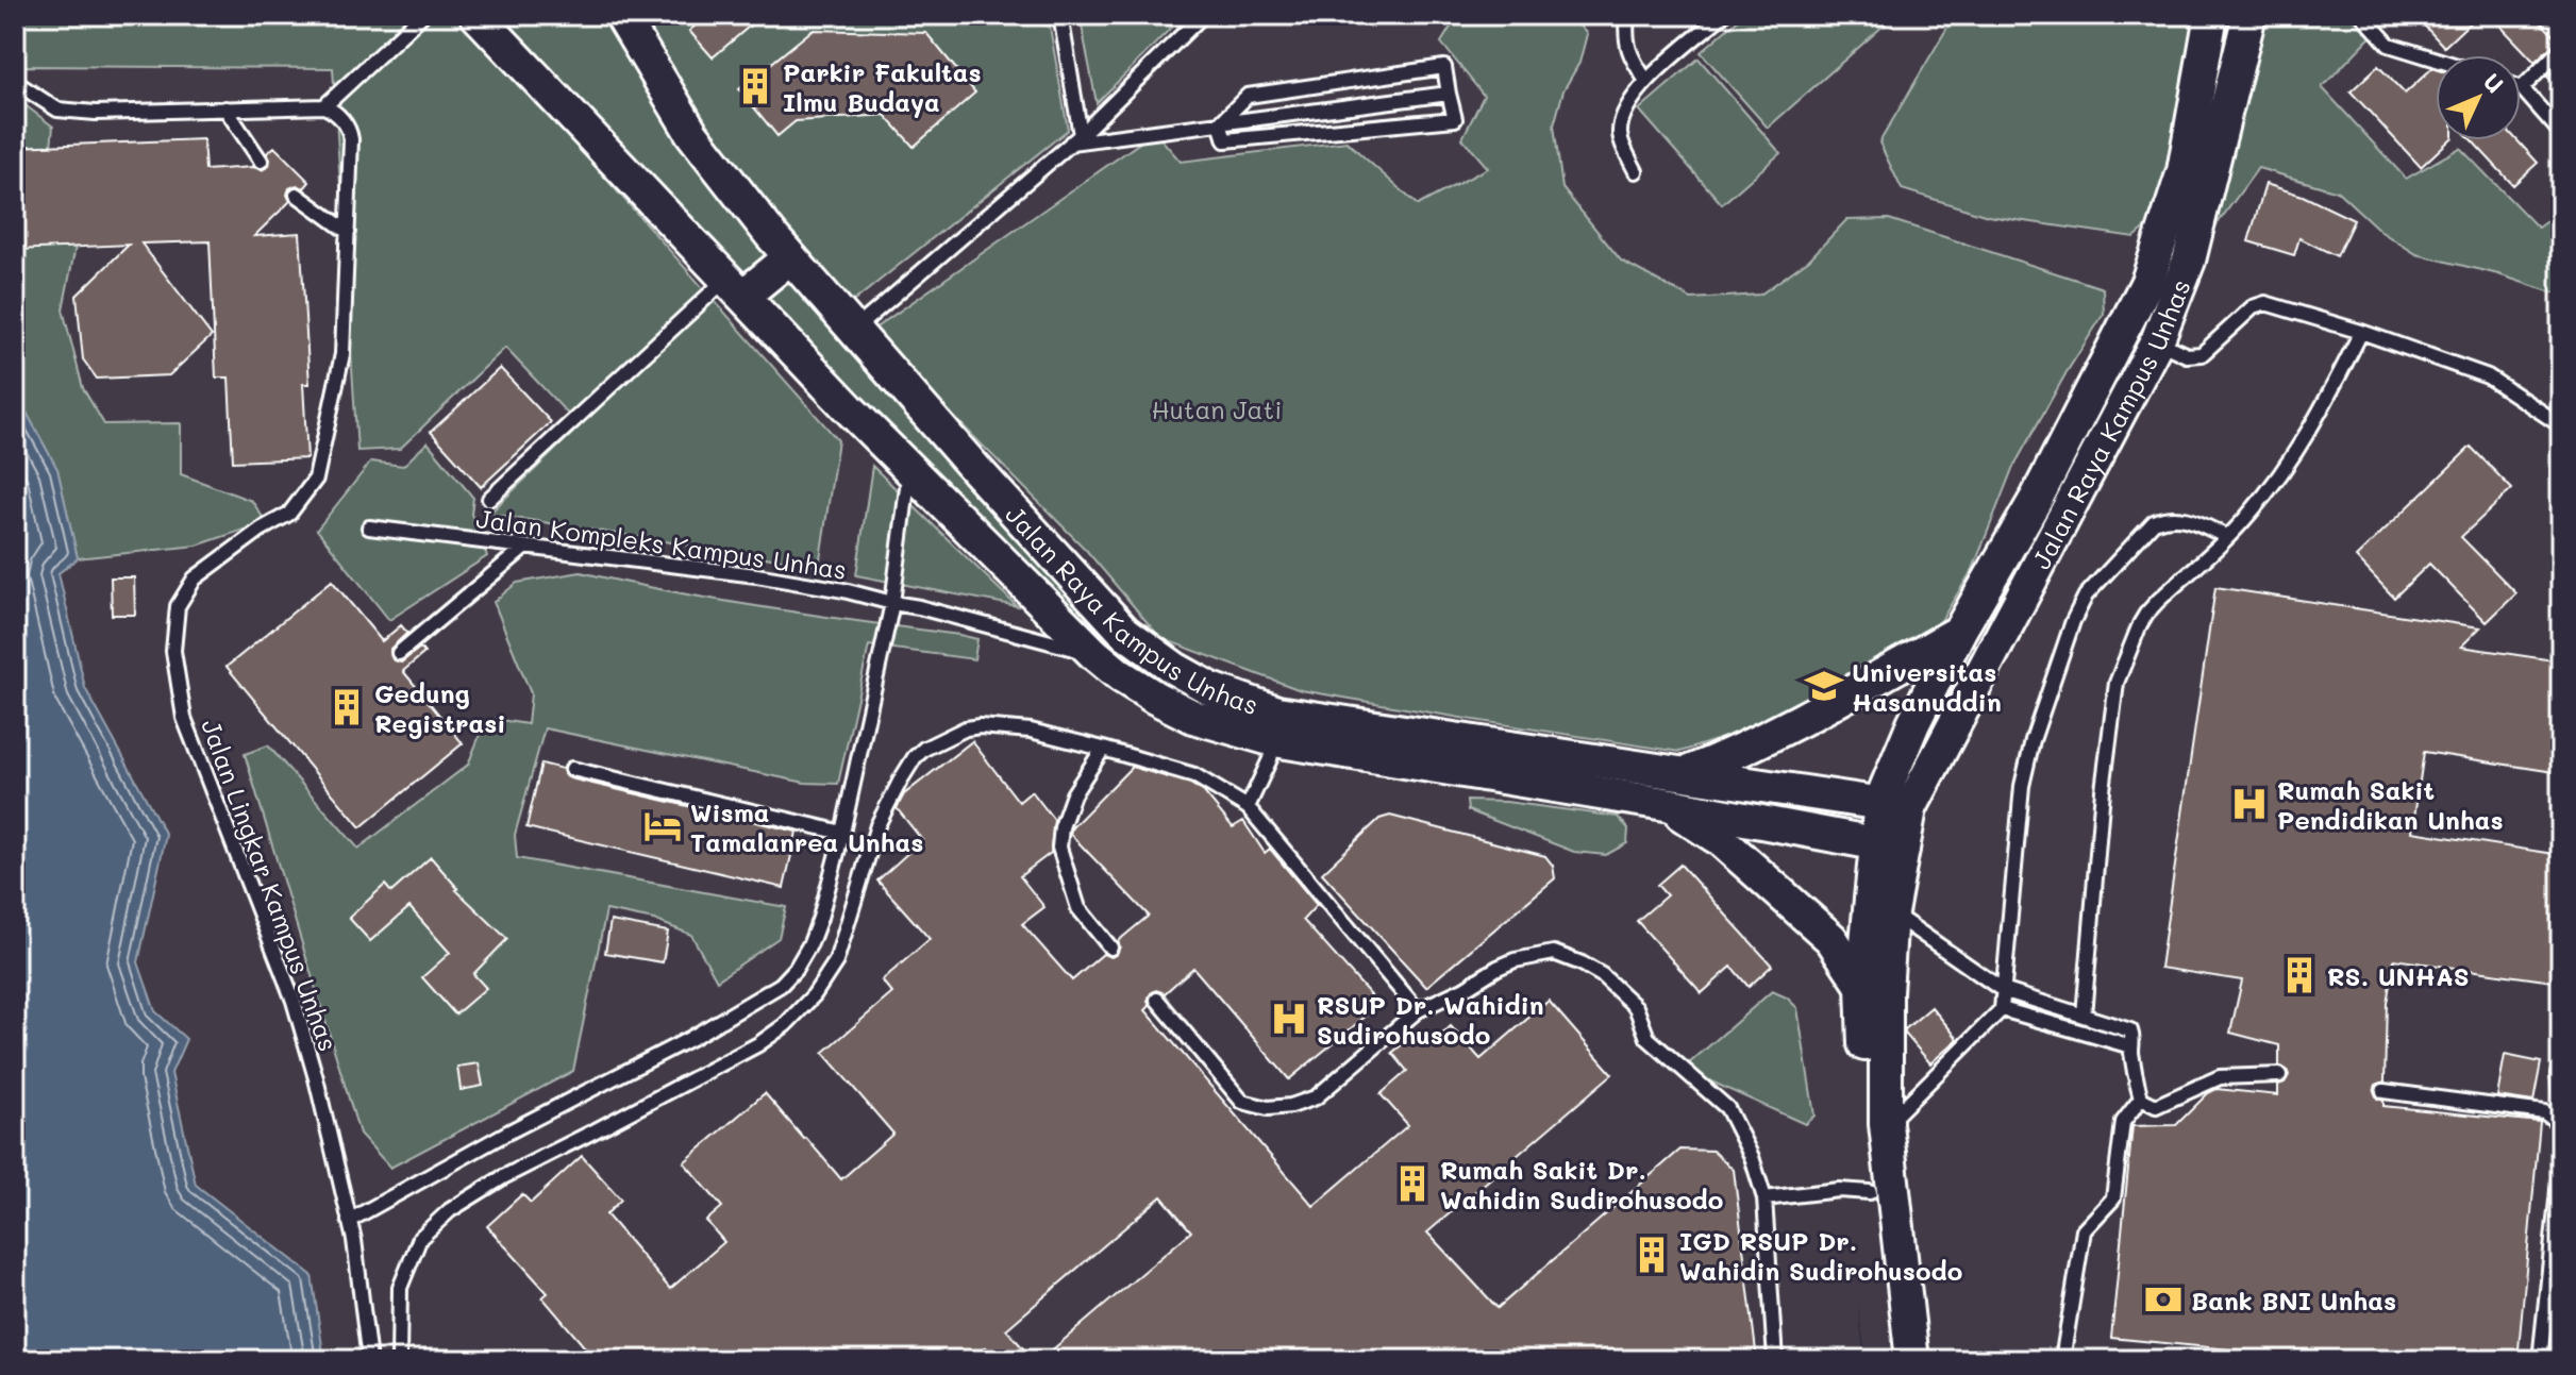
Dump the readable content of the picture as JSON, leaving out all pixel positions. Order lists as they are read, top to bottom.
{
  "streets": {
    "street": ["Jalan Raya Kampus Unhas"],
    "lane": ["Jalan Kompleks Kampus Unhas", "Jalan Lingkar Kampus Unhas"]
  },
  "crossings": [
    ["Jalan Raya Kampus Unhas", "Jalan Kompleks Kampus Unhas"]
  ],
  "parks": ["Hutan Jati"],
  "places": {
    "building": [
      "Parkir Fakultas Ilmu Budaya",
      "Gedung Registrasi",
      "RS. UNHAS",
      "Rumah Sakit Dr. Wahidin Sudirohusodo",
      "IGD RSUP Dr. Wahidin Sudirohusodo"
    ],
    "school or university": ["Universitas Hasanuddin"],
    "hospital": ["Rumah Sakit Pendidikan Unhas", "RSUP Dr. Wahidin Sudirohusodo"],
    "hotel": ["Wisma Tamalanrea Unhas"],
    "bank": ["Bank BNI Unhas"]
  },
  "north": "top right"
}
